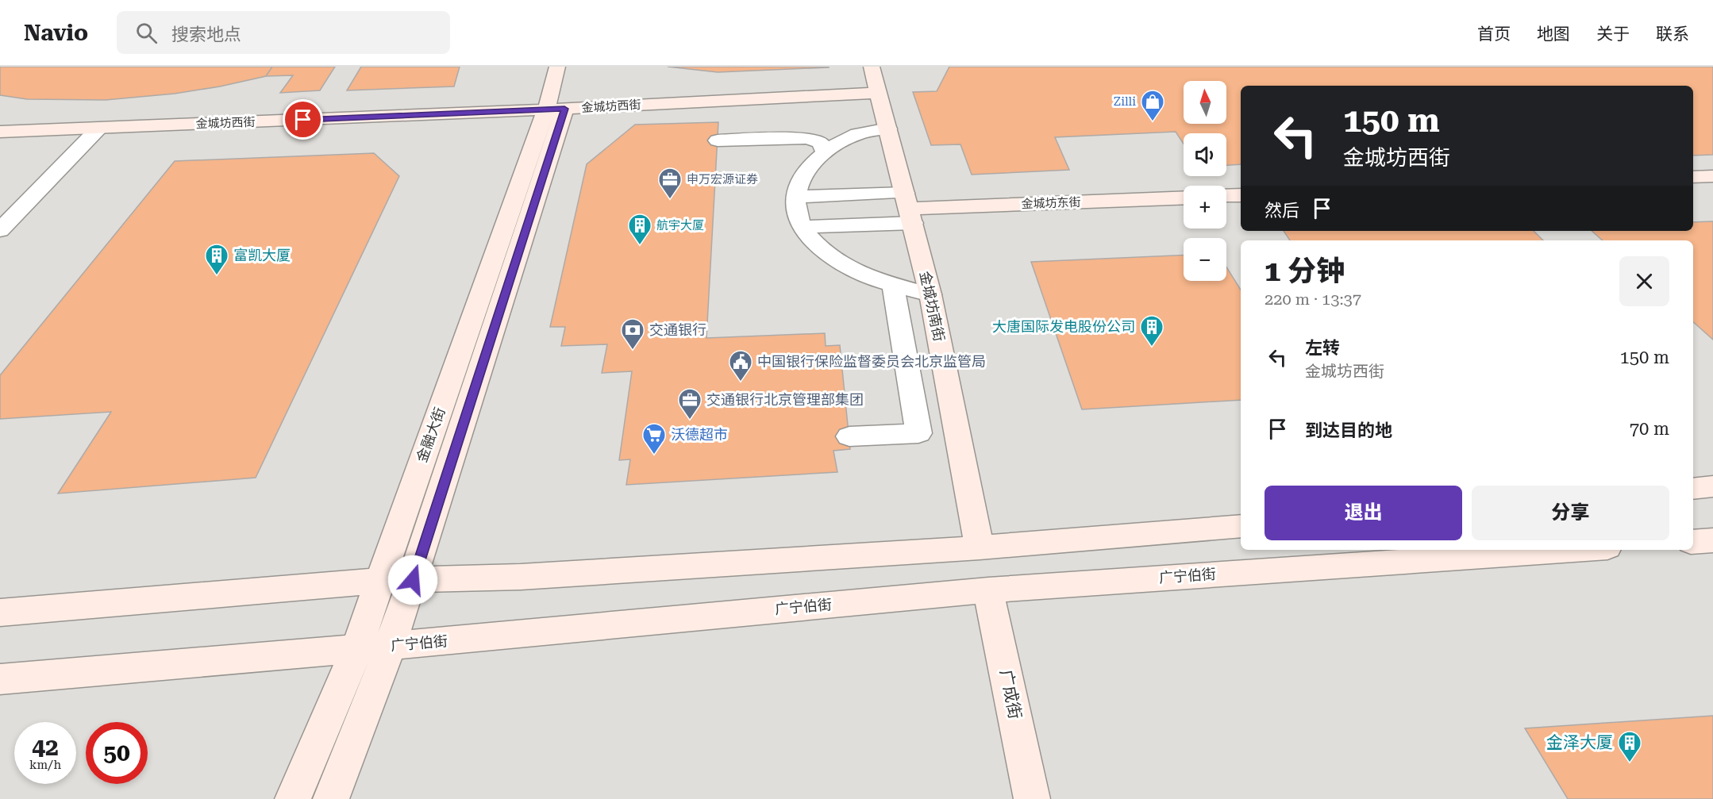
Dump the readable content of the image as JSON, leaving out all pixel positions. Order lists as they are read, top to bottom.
{
  "streets": {
    "main road": [
      "金城坊西街",
      "金城坊东街",
      "金城坊南街",
      "金融大街",
      "广宁伯街",
      "广成街"
    ]
  },
  "crossings": [
    ["金城坊西街", "金城坊南街"],
    ["金城坊西街", "金融大街"],
    ["金城坊东街", "金城坊南街"],
    ["金融大街", "广宁伯街"],
    ["广宁伯街", "广成街"]
  ],
  "places": {
    "shop": ["Zilli"],
    "office": ["申万宏源证券", "交通银行北京管理部集团"],
    "building": [
      "航宇大厦",
      "富凯大厦",
      "大唐国际发电股份公司",
      "金泽大厦"
    ],
    "bank": ["交通银行"],
    "public building": ["中国银行保险监督委员会北京监管局"],
    "supermarket": ["沃德超市"]
  },
  "north": "top",
  "page": {
    "header": "Navio",
    "search": "搜索地点",
    "nav": [
      "首页",
      "地图",
      "关于",
      "联系"
    ],
    "map_buttons": ["+", "−"],
    "turn": ["150 m", "金城坊西街"],
    "then": "然后",
    "heading": ["1 分钟", "220 m · 13:37"],
    "list": [
      {
        "name": "左转",
        "note": "金城坊西街",
        "value": "150 m"
      },
      {
        "name": "到达目的地",
        "value": "70 m"
      }
    ],
    "buttons": ["退出", "分享"],
    "speed": "42 km/h",
    "limit": "50"
  }
}
